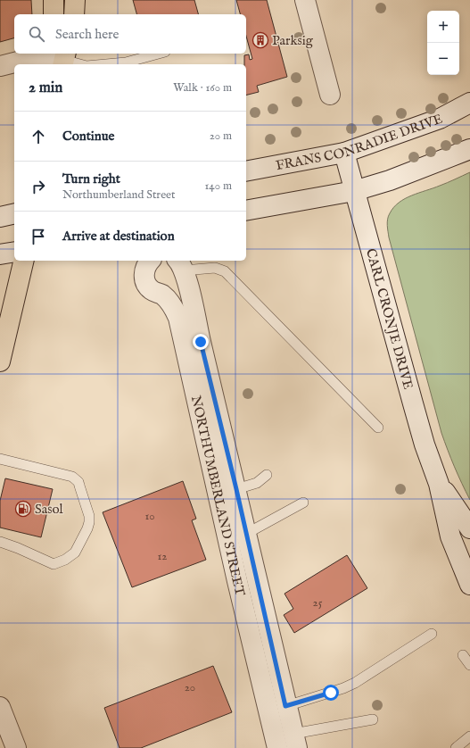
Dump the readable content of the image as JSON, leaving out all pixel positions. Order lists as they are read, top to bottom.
{
  "streets": {
    "street": ["FRANS CONRADIE DRIVE", "CARL CRONJE DRIVE", "NORTHUMBERLAND STREET"]
  },
  "crossings": [
    ["FRANS CONRADIE DRIVE", "CARL CRONJE DRIVE"]
  ],
  "places": {
    "building": ["Parksig"],
    "fuel station": ["Sasol"]
  },
  "house_numbers": [
    "10",
    "12",
    "25",
    "20"
  ],
  "page": {
    "map_buttons": ["+", "−"],
    "search": "Search here",
    "heading": ["2 min", "Walk · 160 m"],
    "list": [
      ["Continue", "20 m"],
      ["Turn right", "Northumberland Street", "140 m"],
      "Arrive at destination"
    ]
  }
}
